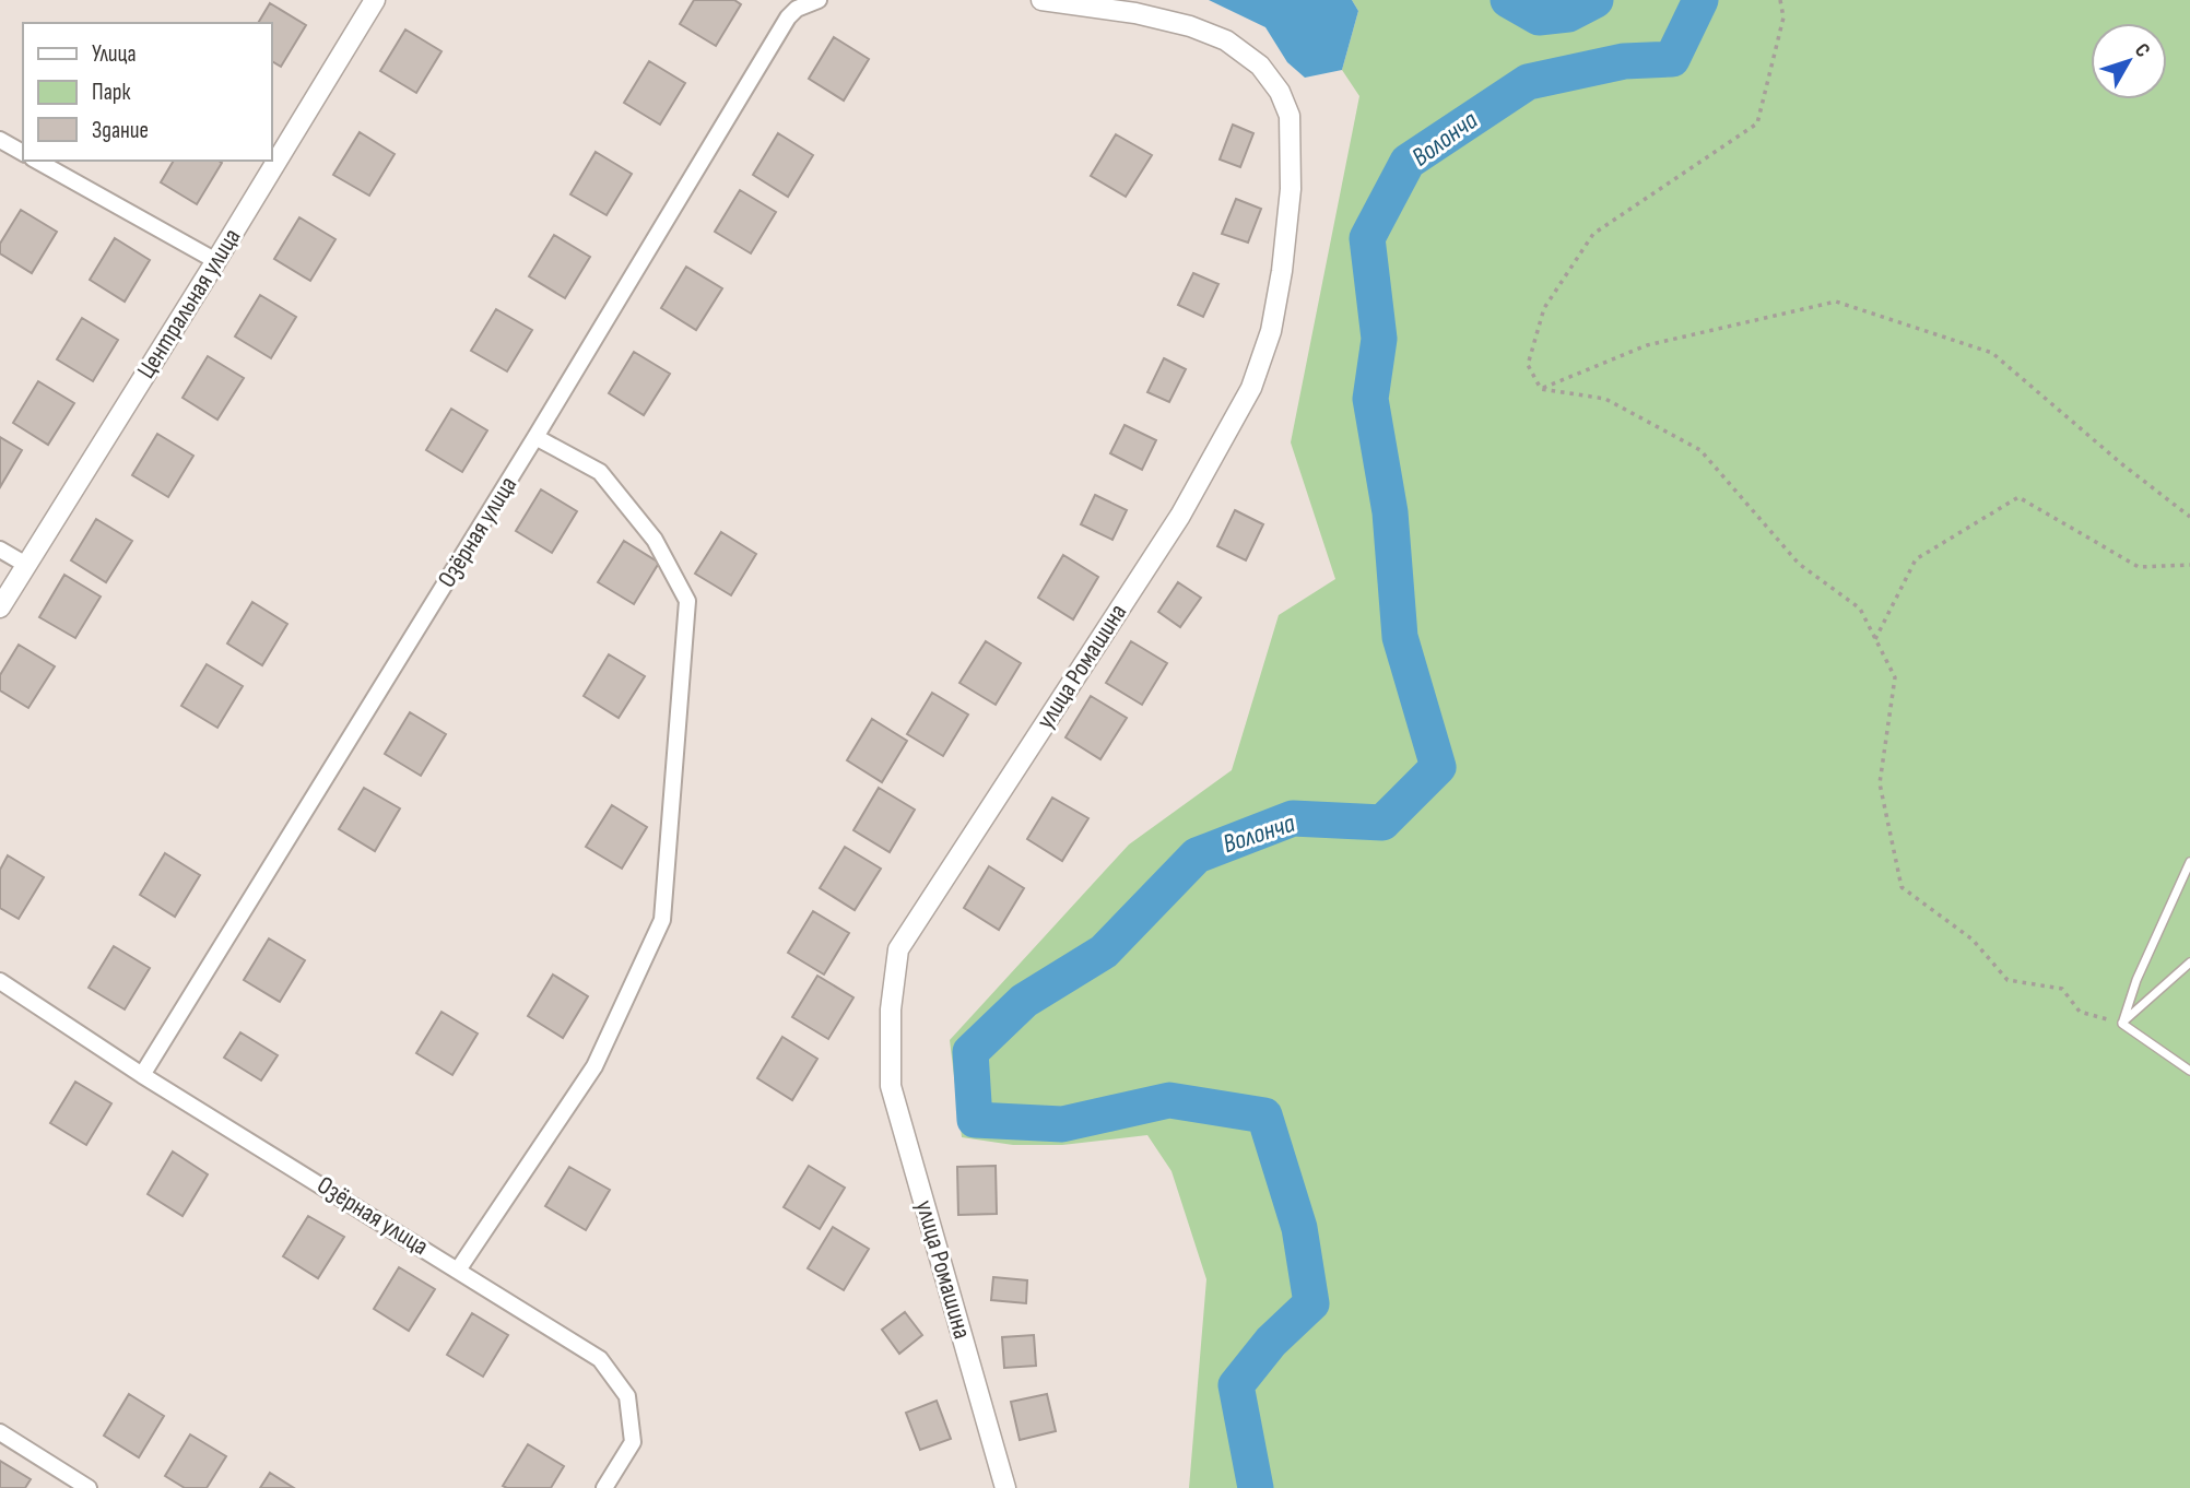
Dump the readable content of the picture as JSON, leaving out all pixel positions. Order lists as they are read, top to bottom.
{
  "streets": {
    "street": ["Центральная улица", "Озёрная улица", "улица Ромашина"]
  },
  "water": ["Волонча"],
  "legend": ["Улица", "Парк", "Здание"],
  "north": "top right"
}
